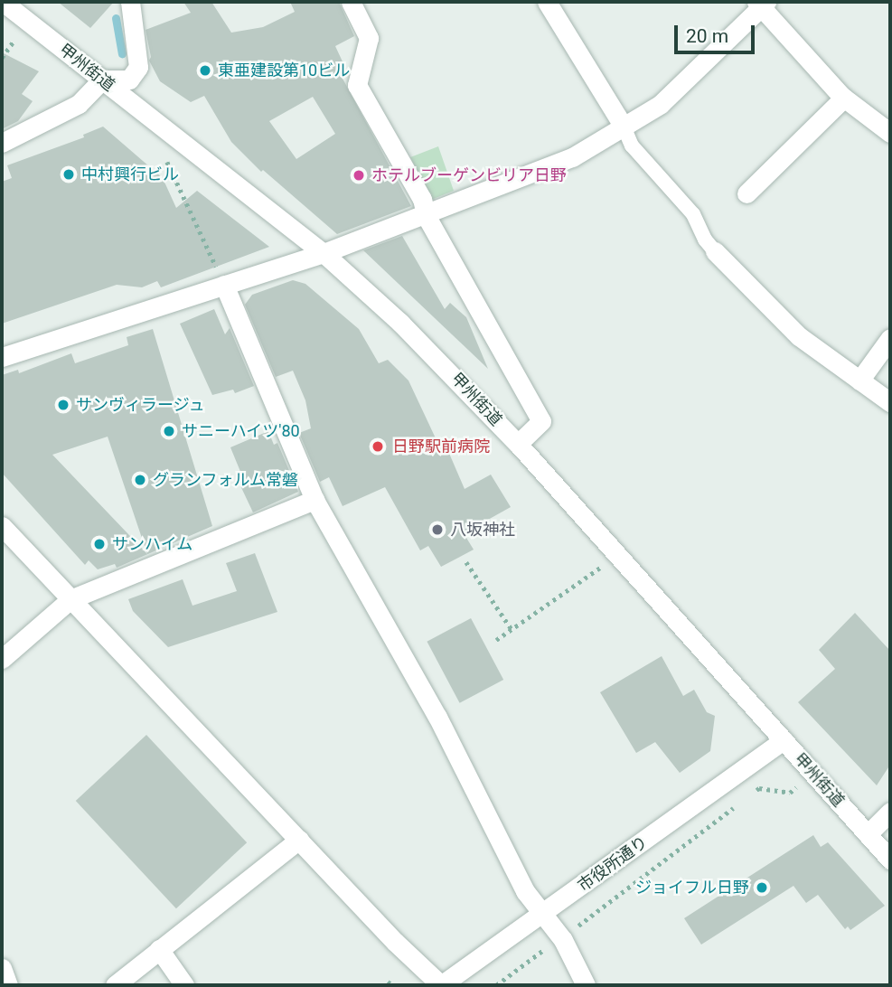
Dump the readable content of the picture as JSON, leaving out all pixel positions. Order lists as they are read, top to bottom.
{
  "streets": {
    "street": ["甲州街道", "市役所通り"]
  },
  "crossings": [
    ["甲州街道", "市役所通り"]
  ],
  "places": [
    "東亜建設第10ビル",
    "中村興行ビル",
    "ホテルブーゲンビリア日野",
    "サンヴィラージュ",
    "サニーハイツ'80",
    "日野駅前病院",
    "グランフォルム常磐",
    "八坂神社",
    "サンハイム",
    "ジョイフル日野"
  ],
  "scale_bar": "20 m"
}
